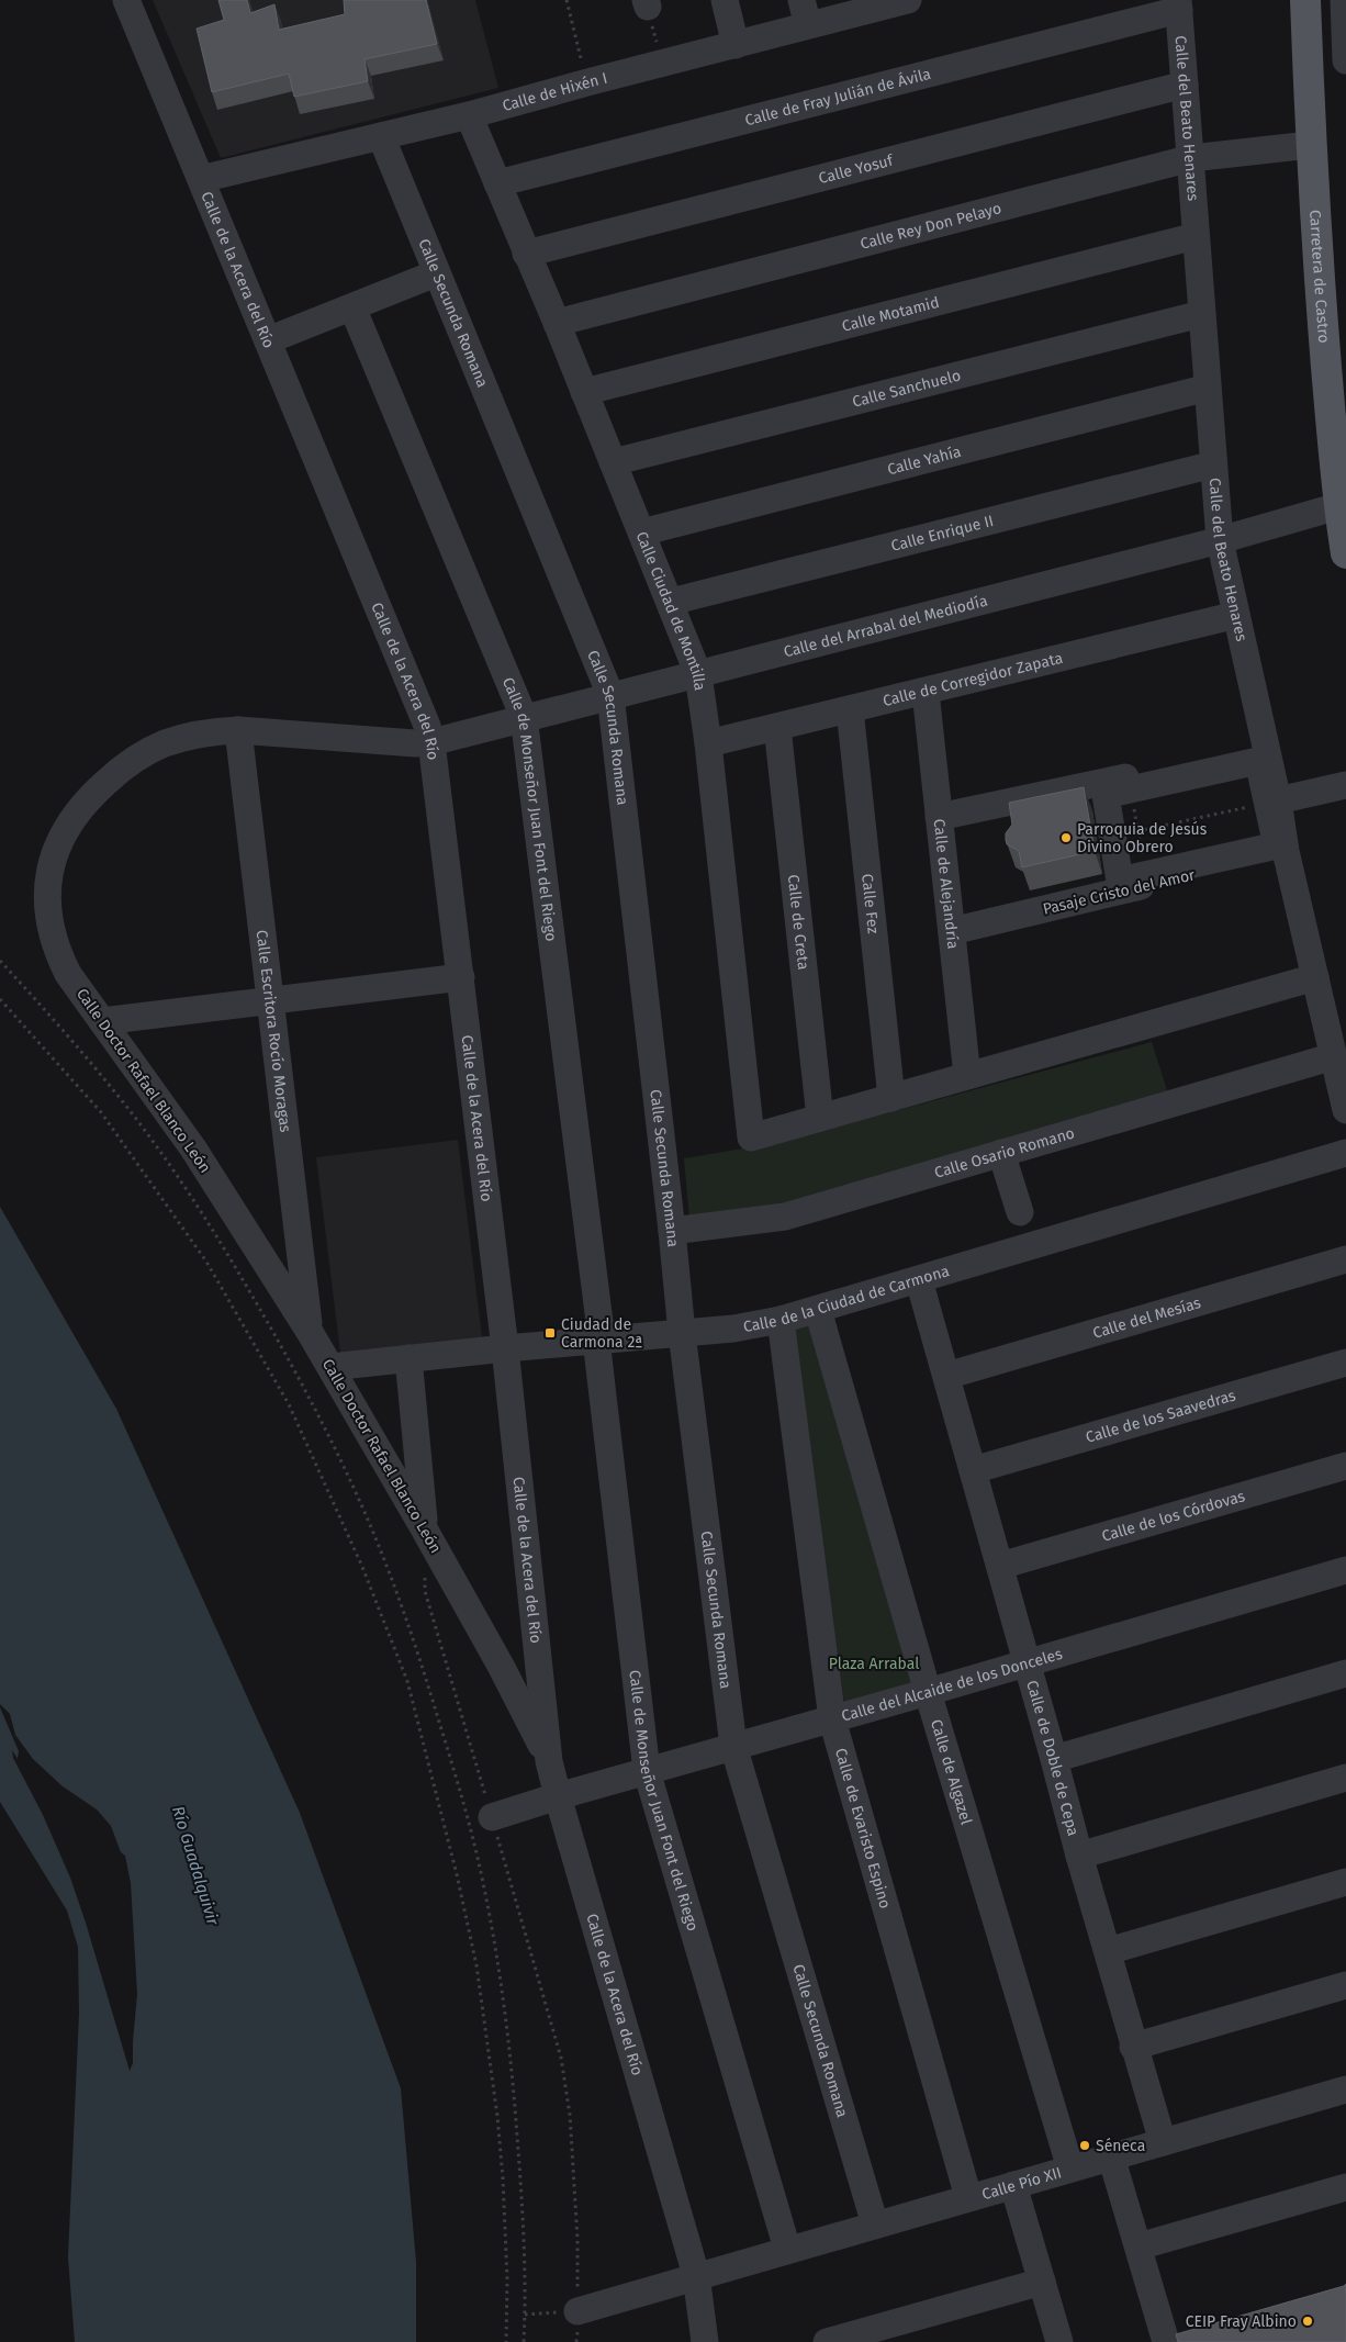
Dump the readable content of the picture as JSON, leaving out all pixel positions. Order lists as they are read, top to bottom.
{
  "streets": {
    "main road": ["Carretera de Castro"],
    "street": [
      "Calle de Hixén I",
      "Calle de Fray Julián de Ávila",
      "Calle del Beato Henares",
      "Calle Yosuf",
      "Calle Rey Don Pelayo",
      "Calle de la Acera del Río",
      "Calle Secunda Romana",
      "Calle Motamid",
      "Calle Sanchuelo",
      "Calle Yahía",
      "Calle Enrique II",
      "Calle Ciudad de Montilla",
      "Calle del Arrabal del Mediodía",
      "Calle de Corregidor Zapata",
      "Calle de Monseñor Juan Font del Riego",
      "Calle de Alejandría",
      "Pasaje Cristo del Amor",
      "Calle Fez",
      "Calle de Creta",
      "Calle Escritora Rocío Moragas",
      "Calle Doctor Rafael Blanco León",
      "Calle Osario Romano",
      "Calle de la Ciudad de Carmona",
      "Calle del Mesías",
      "Calle de los Saavedras",
      "Calle de los Córdovas",
      "Calle del Alcaide de los Donceles",
      "Calle de Doble de Cepa",
      "Calle de Algazel",
      "Calle de Evaristo Espino",
      "Calle Pío XII"
    ]
  },
  "crossings": [
    ["Calle de Hixén I", "Calle de la Acera del Río"],
    ["Calle de Hixén I", "Calle Secunda Romana"],
    ["Calle de Hixén I", "Calle Ciudad de Montilla"],
    ["Calle de Fray Julián de Ávila", "Calle del Beato Henares"],
    ["Calle de Fray Julián de Ávila", "Calle Ciudad de Montilla"],
    ["Calle del Beato Henares", "Calle Yosuf"],
    ["Calle del Beato Henares", "Calle Rey Don Pelayo"],
    ["Calle del Beato Henares", "Calle Motamid"],
    ["Calle del Beato Henares", "Calle Sanchuelo"],
    ["Calle del Beato Henares", "Calle Yahía"],
    ["Calle del Beato Henares", "Calle Enrique II"],
    ["Calle del Beato Henares", "Calle del Arrabal del Mediodía"],
    ["Calle del Beato Henares", "Calle de Corregidor Zapata"],
    ["Calle del Beato Henares", "Pasaje Cristo del Amor"],
    ["Calle del Beato Henares", "Calle Osario Romano"],
    ["Calle Yosuf", "Calle Ciudad de Montilla"],
    ["Calle Rey Don Pelayo", "Carretera de Castro"],
    ["Calle Rey Don Pelayo", "Calle Ciudad de Montilla"],
    ["Calle de la Acera del Río", "Calle del Arrabal del Mediodía"],
    ["Calle de la Acera del Río", "Calle Doctor Rafael Blanco León"],
    ["Calle de la Acera del Río", "Calle de la Ciudad de Carmona"],
    ["Calle de la Acera del Río", "Calle del Alcaide de los Donceles"],
    ["Calle de la Acera del Río", "Calle Pío XII"],
    ["Carretera de Castro", "Calle del Arrabal del Mediodía"],
    ["Calle Secunda Romana", "Calle del Arrabal del Mediodía"],
    ["Calle Secunda Romana", "Calle Osario Romano"],
    ["Calle Secunda Romana", "Calle de la Ciudad de Carmona"],
    ["Calle Secunda Romana", "Calle del Alcaide de los Donceles"],
    ["Calle Secunda Romana", "Calle Pío XII"],
    ["Calle Motamid", "Calle Ciudad de Montilla"],
    ["Calle Sanchuelo", "Calle Ciudad de Montilla"],
    ["Calle Yahía", "Calle Ciudad de Montilla"],
    ["Calle Enrique II", "Calle Ciudad de Montilla"],
    ["Calle Ciudad de Montilla", "Calle del Arrabal del Mediodía"],
    ["Calle Ciudad de Montilla", "Calle de Corregidor Zapata"],
    ["Calle Ciudad de Montilla", "Calle de Creta"],
    ["Calle del Arrabal del Mediodía", "Calle de Monseñor Juan Font del Riego"],
    ["Calle del Arrabal del Mediodía", "Calle Doctor Rafael Blanco León"],
    ["Calle de Corregidor Zapata", "Calle de Alejandría"],
    ["Calle de Corregidor Zapata", "Calle Fez"],
    ["Calle de Corregidor Zapata", "Calle de Creta"],
    ["Calle de Monseñor Juan Font del Riego", "Calle de la Ciudad de Carmona"],
    ["Calle de Monseñor Juan Font del Riego", "Calle del Alcaide de los Donceles"],
    ["Calle de Monseñor Juan Font del Riego", "Calle Pío XII"],
    ["Calle de Alejandría", "Pasaje Cristo del Amor"],
    ["Calle Escritora Rocío Moragas", "Calle Doctor Rafael Blanco León"],
    ["Calle Doctor Rafael Blanco León", "Calle de la Ciudad de Carmona"],
    ["Calle de la Ciudad de Carmona", "Calle de Doble de Cepa"],
    ["Calle de la Ciudad de Carmona", "Calle de Algazel"],
    ["Calle de la Ciudad de Carmona", "Calle de Evaristo Espino"],
    ["Calle del Mesías", "Calle de Doble de Cepa"],
    ["Calle de los Saavedras", "Calle de Doble de Cepa"],
    ["Calle de los Córdovas", "Calle de Doble de Cepa"],
    ["Calle del Alcaide de los Donceles", "Calle de Doble de Cepa"],
    ["Calle del Alcaide de los Donceles", "Calle de Algazel"],
    ["Calle del Alcaide de los Donceles", "Calle de Evaristo Espino"],
    ["Calle de Doble de Cepa", "Calle Pío XII"],
    ["Calle de Algazel", "Calle Pío XII"],
    ["Calle de Evaristo Espino", "Calle Pío XII"]
  ],
  "water": ["Río Guadalquivir"],
  "parks": ["Plaza Arrabal"],
  "places": {
    "other": ["Parroquia de Jesús Divino Obrero", "Séneca", "CEIP Fray Albino"],
    "transit": ["Ciudad de Carmona 2ª"]
  }
}
